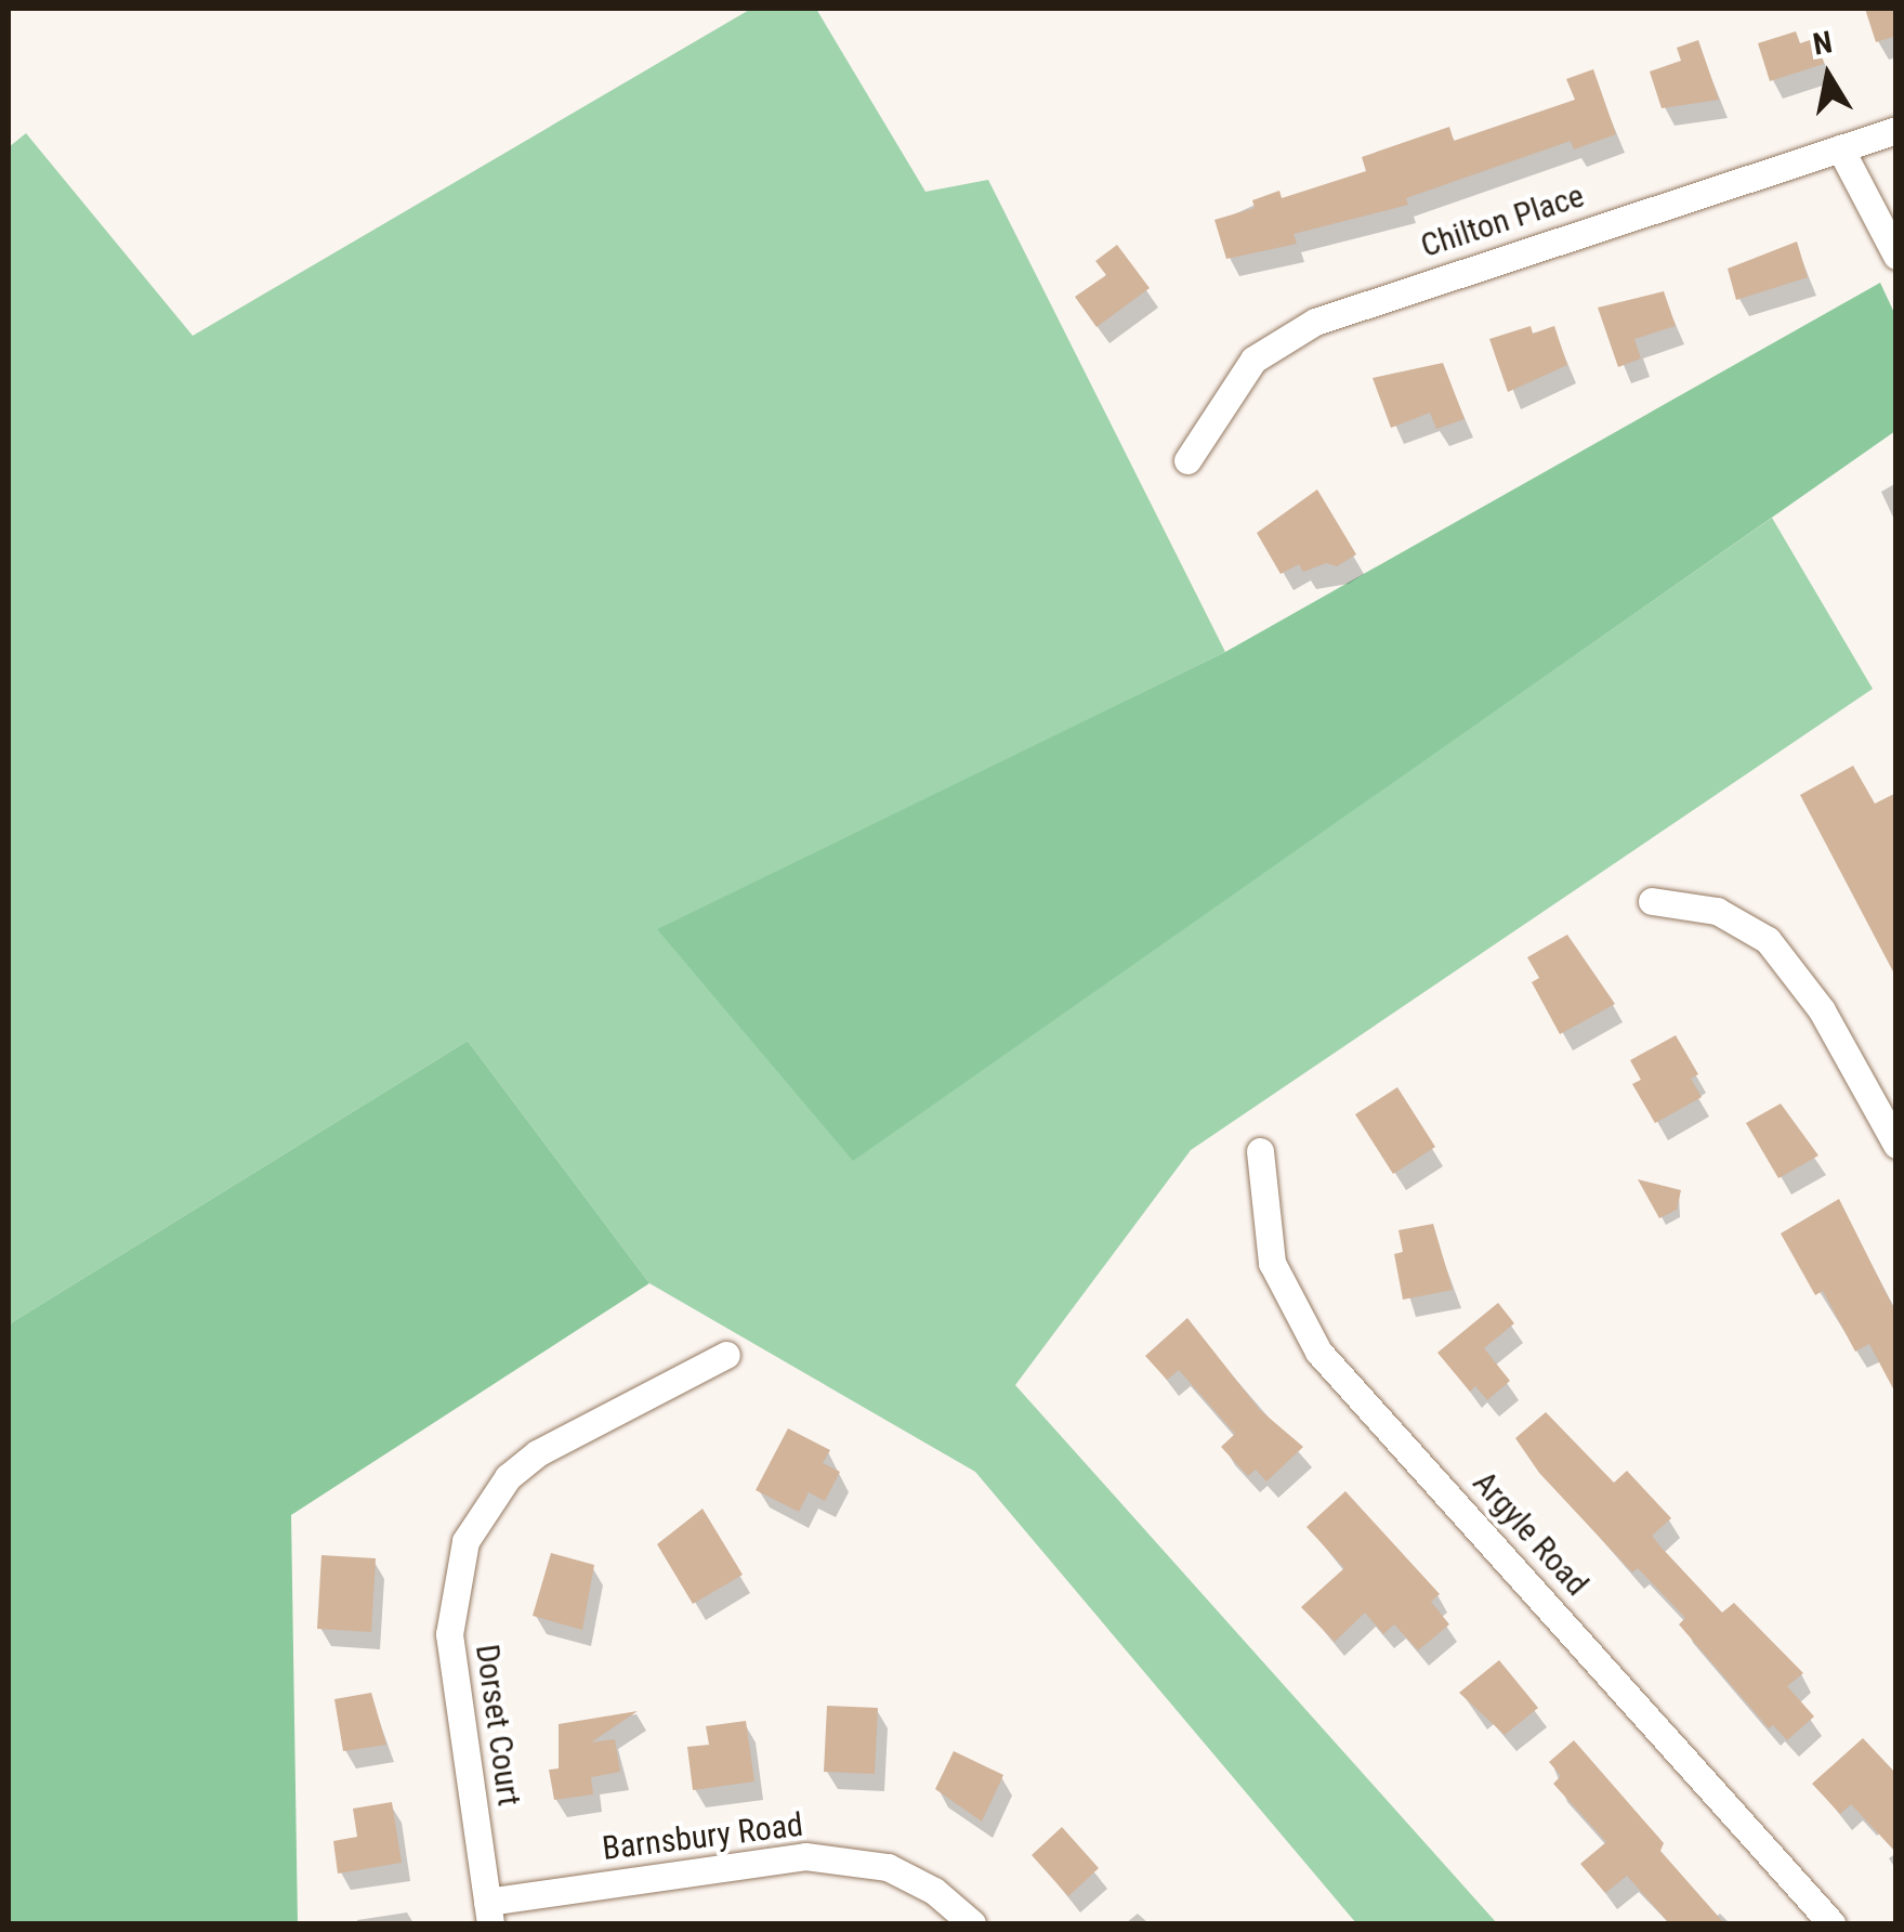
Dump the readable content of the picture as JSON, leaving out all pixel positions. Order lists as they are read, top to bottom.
{
  "streets": {
    "street": [
      "Chilton Place",
      "Argyle Road",
      "Dorset Court",
      "Barnsbury Road"
    ]
  },
  "crossings": [
    ["Dorset Court", "Barnsbury Road"]
  ],
  "north": "top"
}
